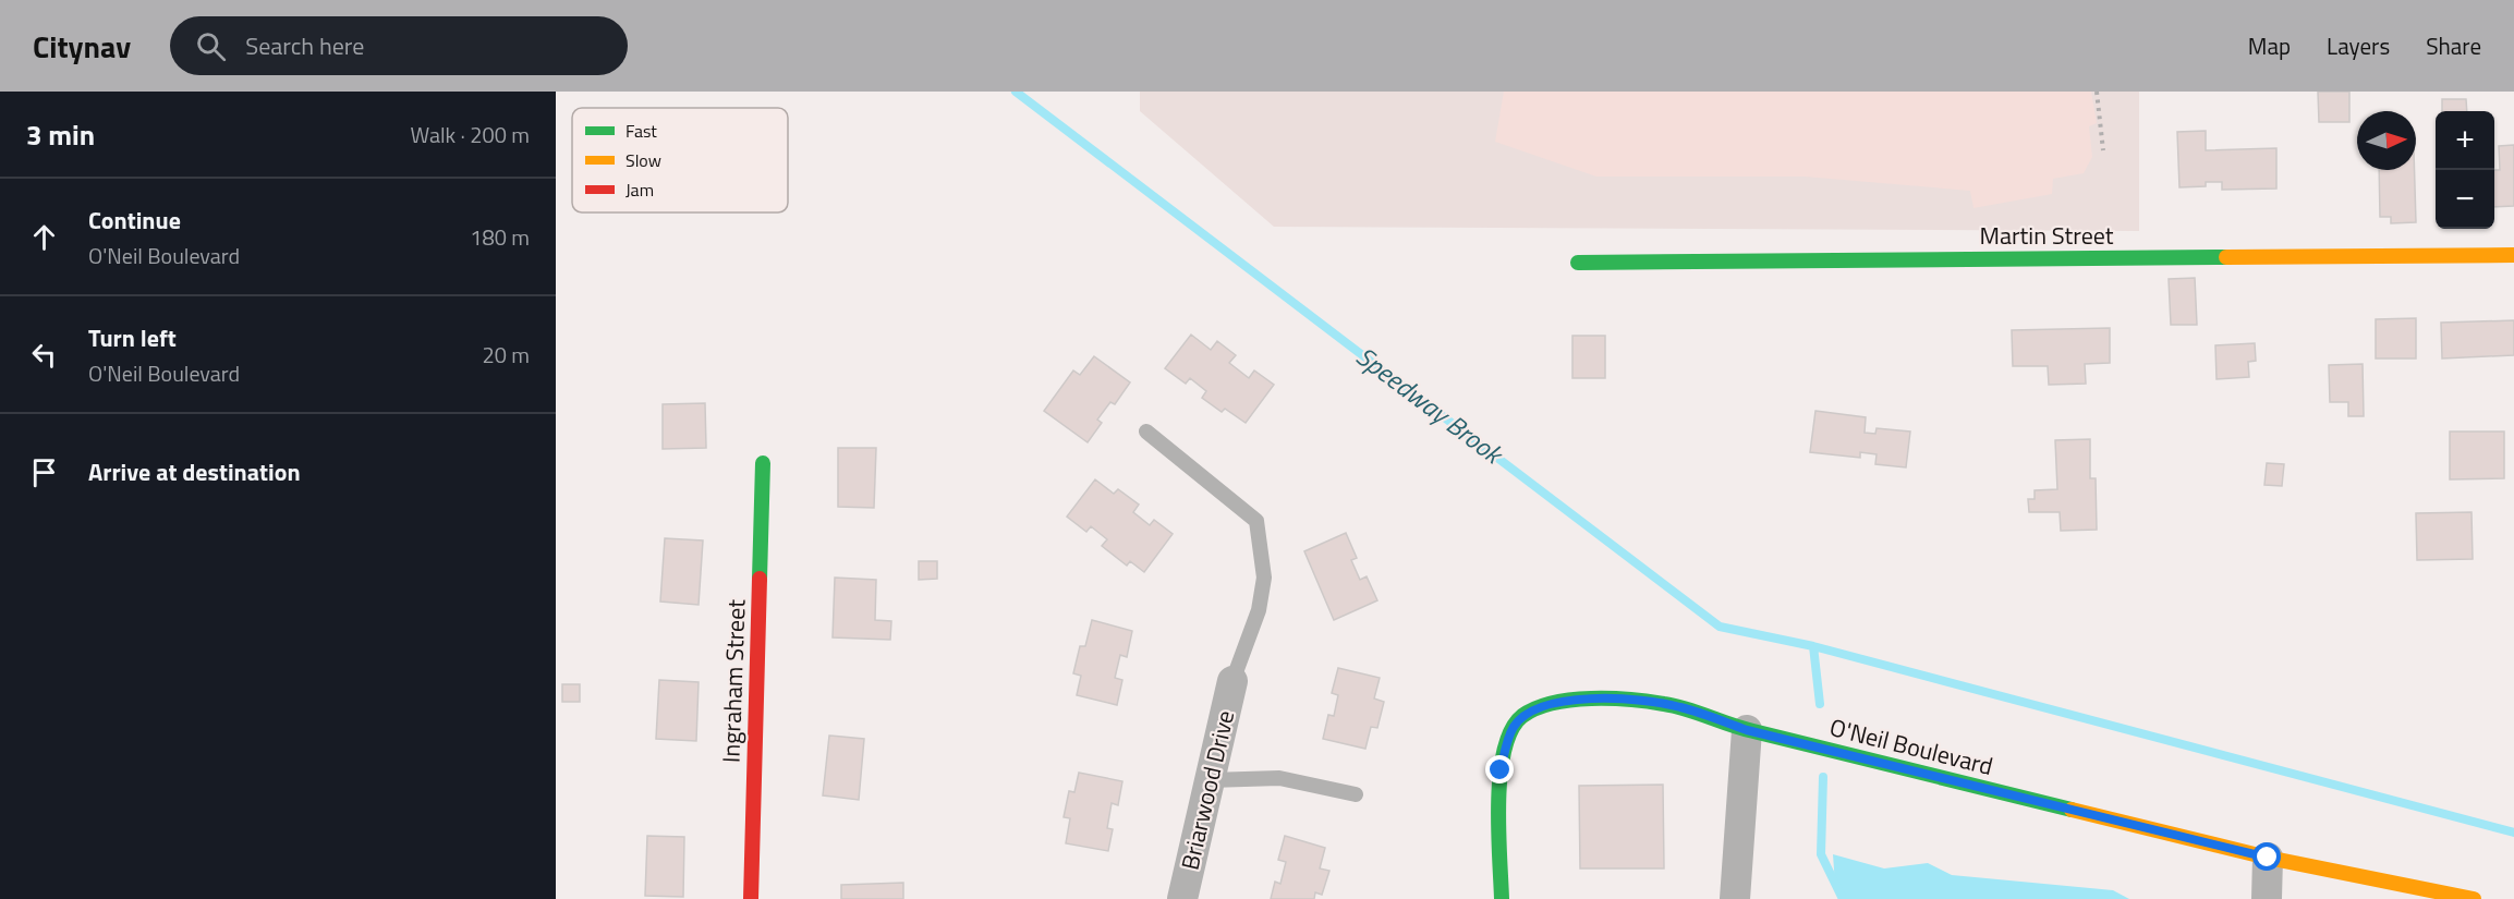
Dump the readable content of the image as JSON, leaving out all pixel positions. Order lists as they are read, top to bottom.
{
  "streets": {
    "street": [
      "Martin Street",
      "Ingraham Street",
      "O'Neil Boulevard",
      "Briarwood Drive"
    ]
  },
  "water": ["Speedway Brook"],
  "legend": ["Fast", "Slow", "Jam"],
  "north": "right",
  "page": {
    "header": "Citynav",
    "search": "Search here",
    "nav": ["Map", "Layers", "Share"],
    "heading": ["3 min", "Walk · 200 m"],
    "map_buttons": ["+", "−"],
    "list": [
      ["Continue", "O'Neil Boulevard", "180 m"],
      ["Turn left", "O'Neil Boulevard", "20 m"],
      "Arrive at destination"
    ]
  }
}
